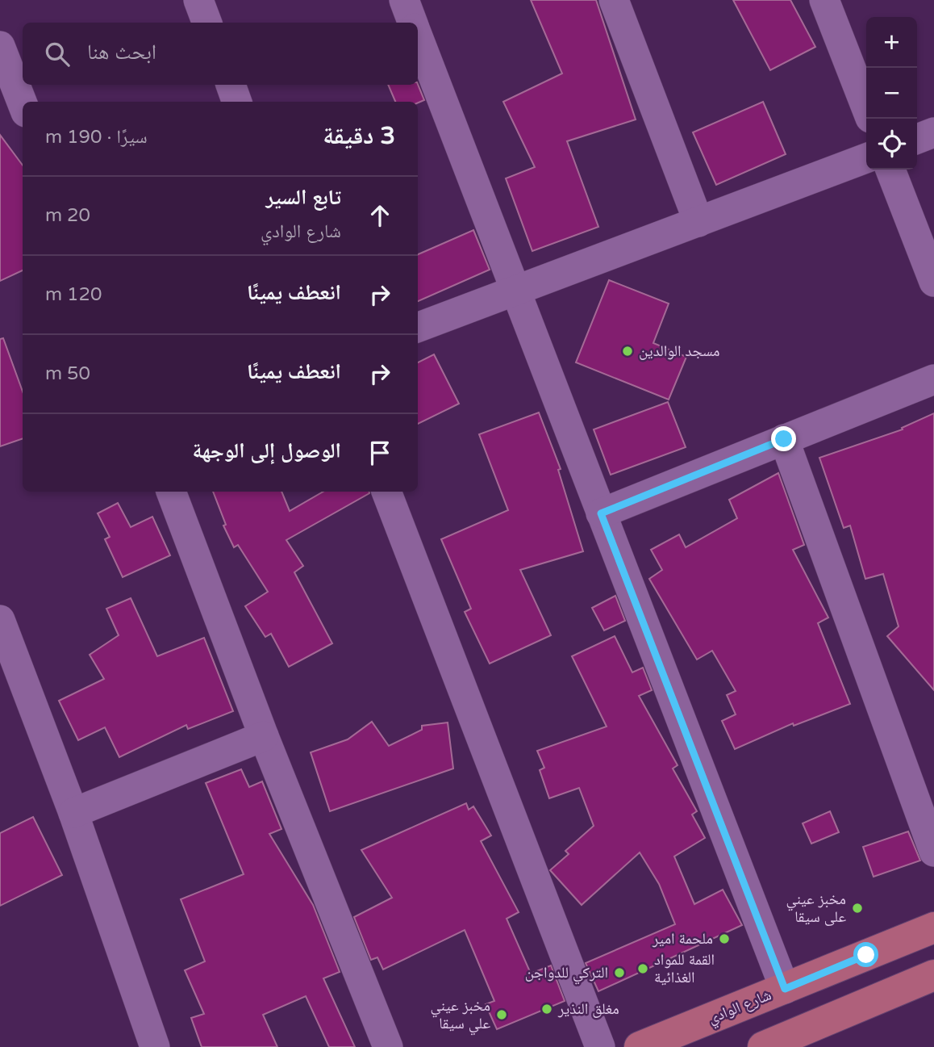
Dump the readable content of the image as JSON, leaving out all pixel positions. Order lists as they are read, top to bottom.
{
  "streets": {
    "main road": ["شارع الوادي"]
  },
  "places": [
    "مسجد الوالدين",
    "مخبز عيني على سيقا",
    "ملحمة امير",
    "القمة للمواد الغذائية",
    "التركي للدواجن",
    "مغلق النذير",
    "مخبز عيني علي سيقا"
  ],
  "page": {
    "map_buttons": ["+", "−"],
    "search": "ابحث هنا",
    "heading": ["3 دقيقة", "سيرًا · 190 m"],
    "list": [
      ["تابع السير", "شارع الوادي", "20 m"],
      ["انعطف يمينًا", "120 m"],
      ["انعطف يمينًا", "50 m"],
      "الوصول إلى الوجهة"
    ]
  }
}
